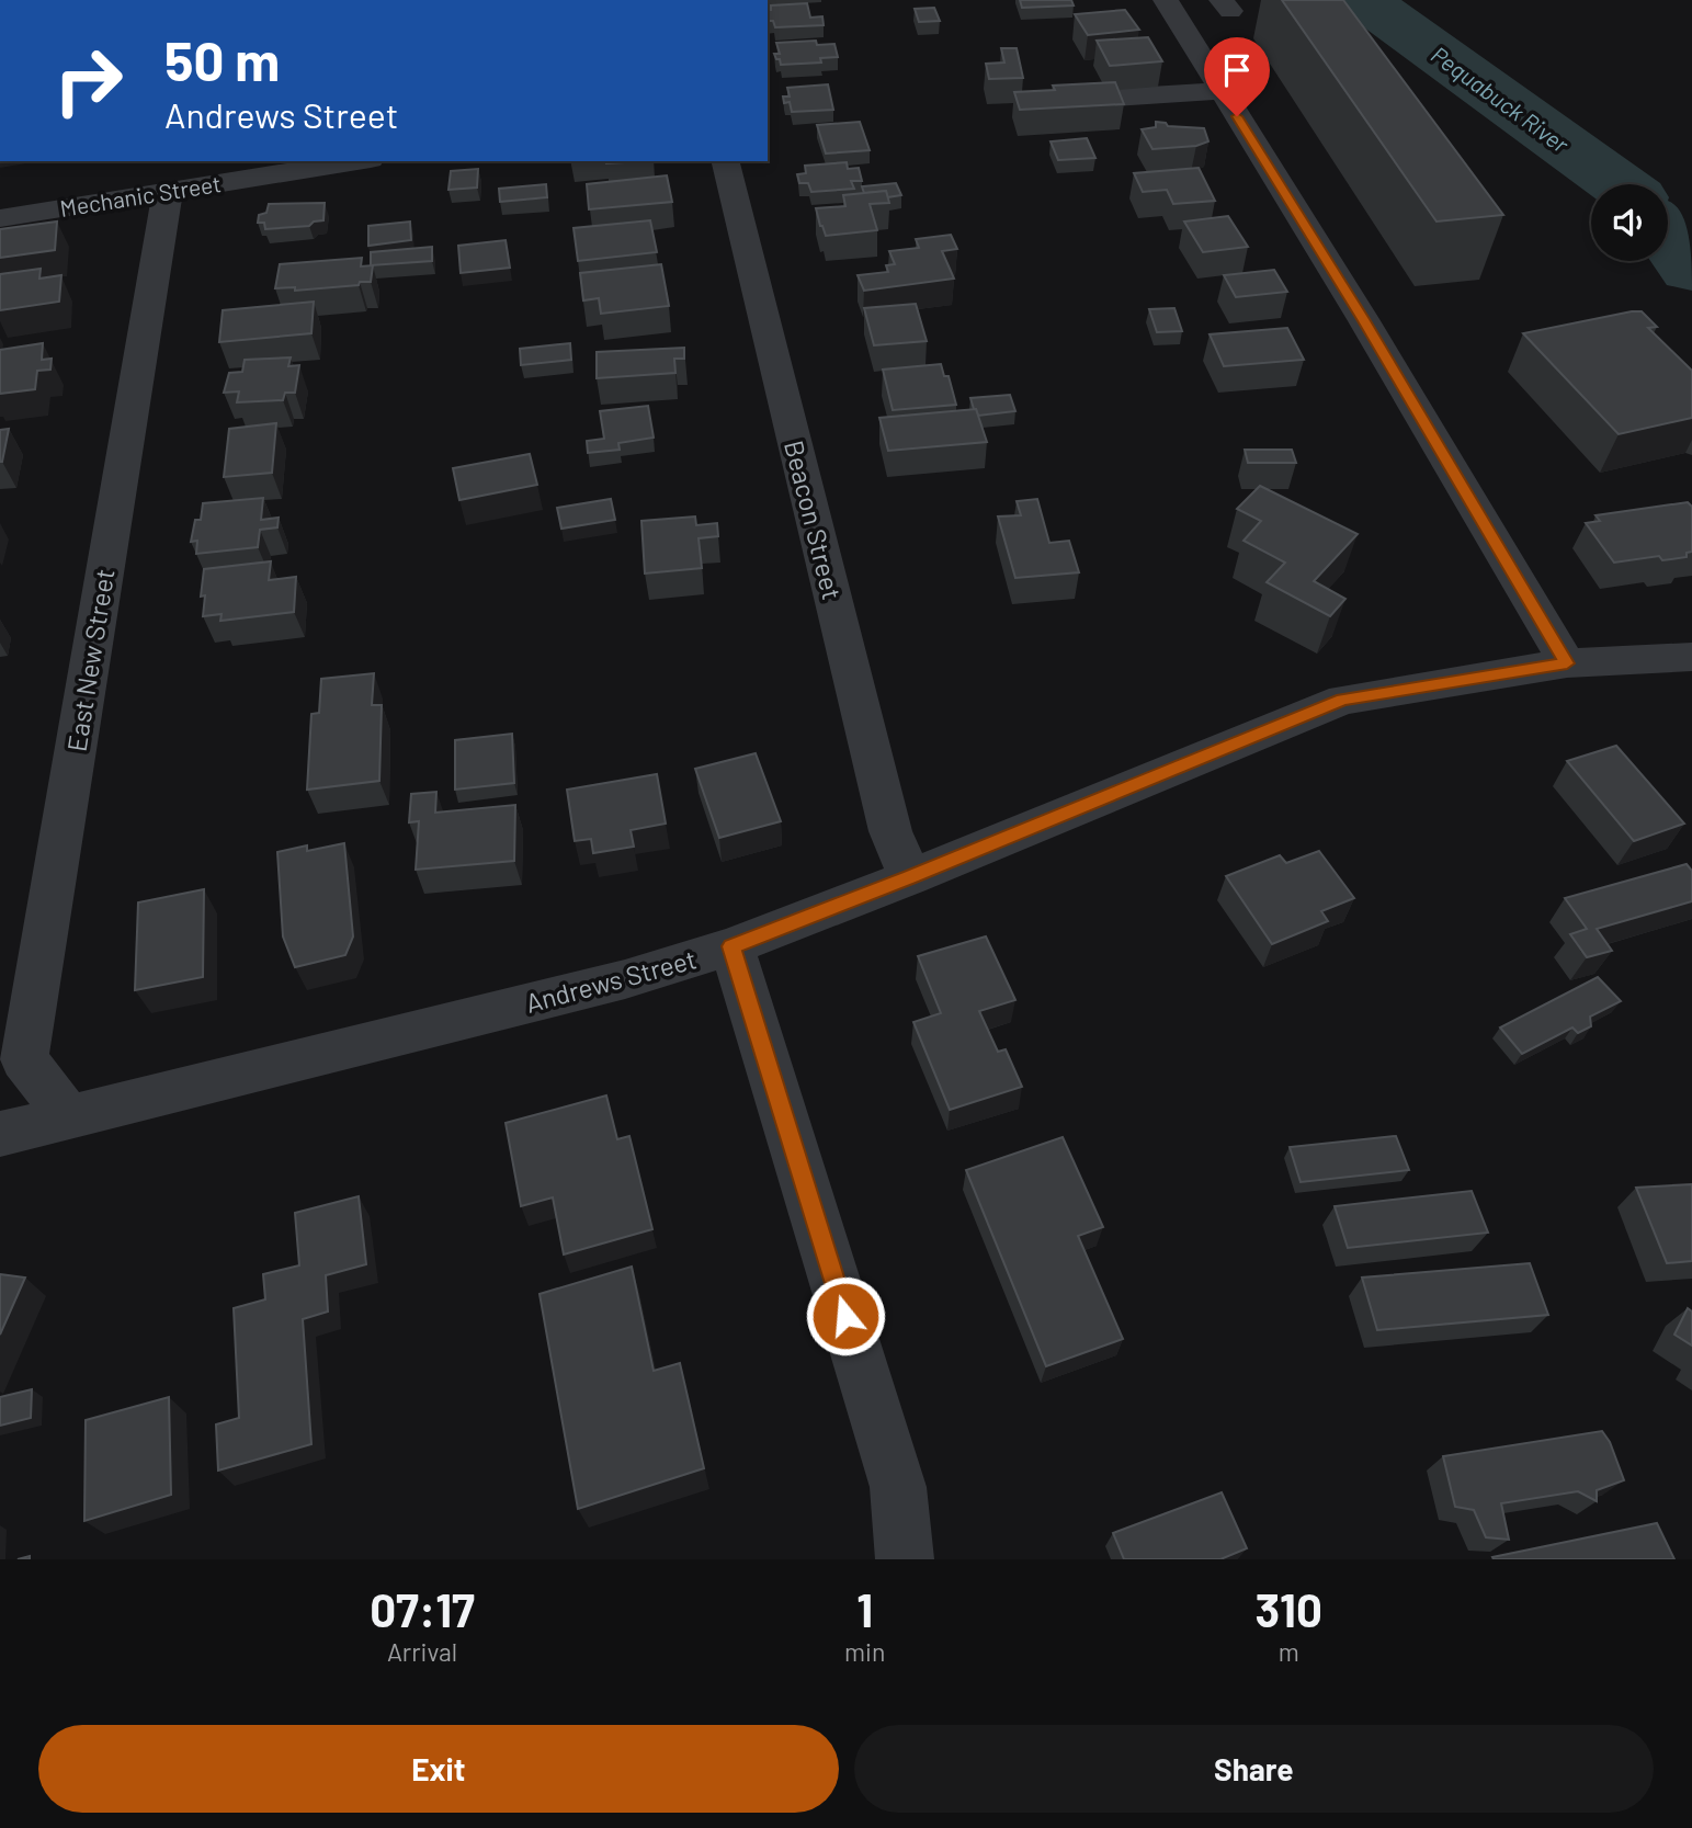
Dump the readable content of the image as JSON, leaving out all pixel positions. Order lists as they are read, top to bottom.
{
  "streets": {
    "street": [
      "Mechanic Street",
      "Beacon Street",
      "East New Street",
      "Andrews Street"
    ]
  },
  "crossings": [
    ["Mechanic Street", "East New Street"],
    ["Beacon Street", "Andrews Street"],
    ["East New Street", "Andrews Street"]
  ],
  "water": ["Pequabuck River"],
  "page": {
    "turn": ["50 m", "Andrews Street"],
    "eta": [
      "07:17",
      "Arrival",
      "1",
      "min",
      "310",
      "m"
    ],
    "buttons": ["Exit", "Share"]
  }
}
